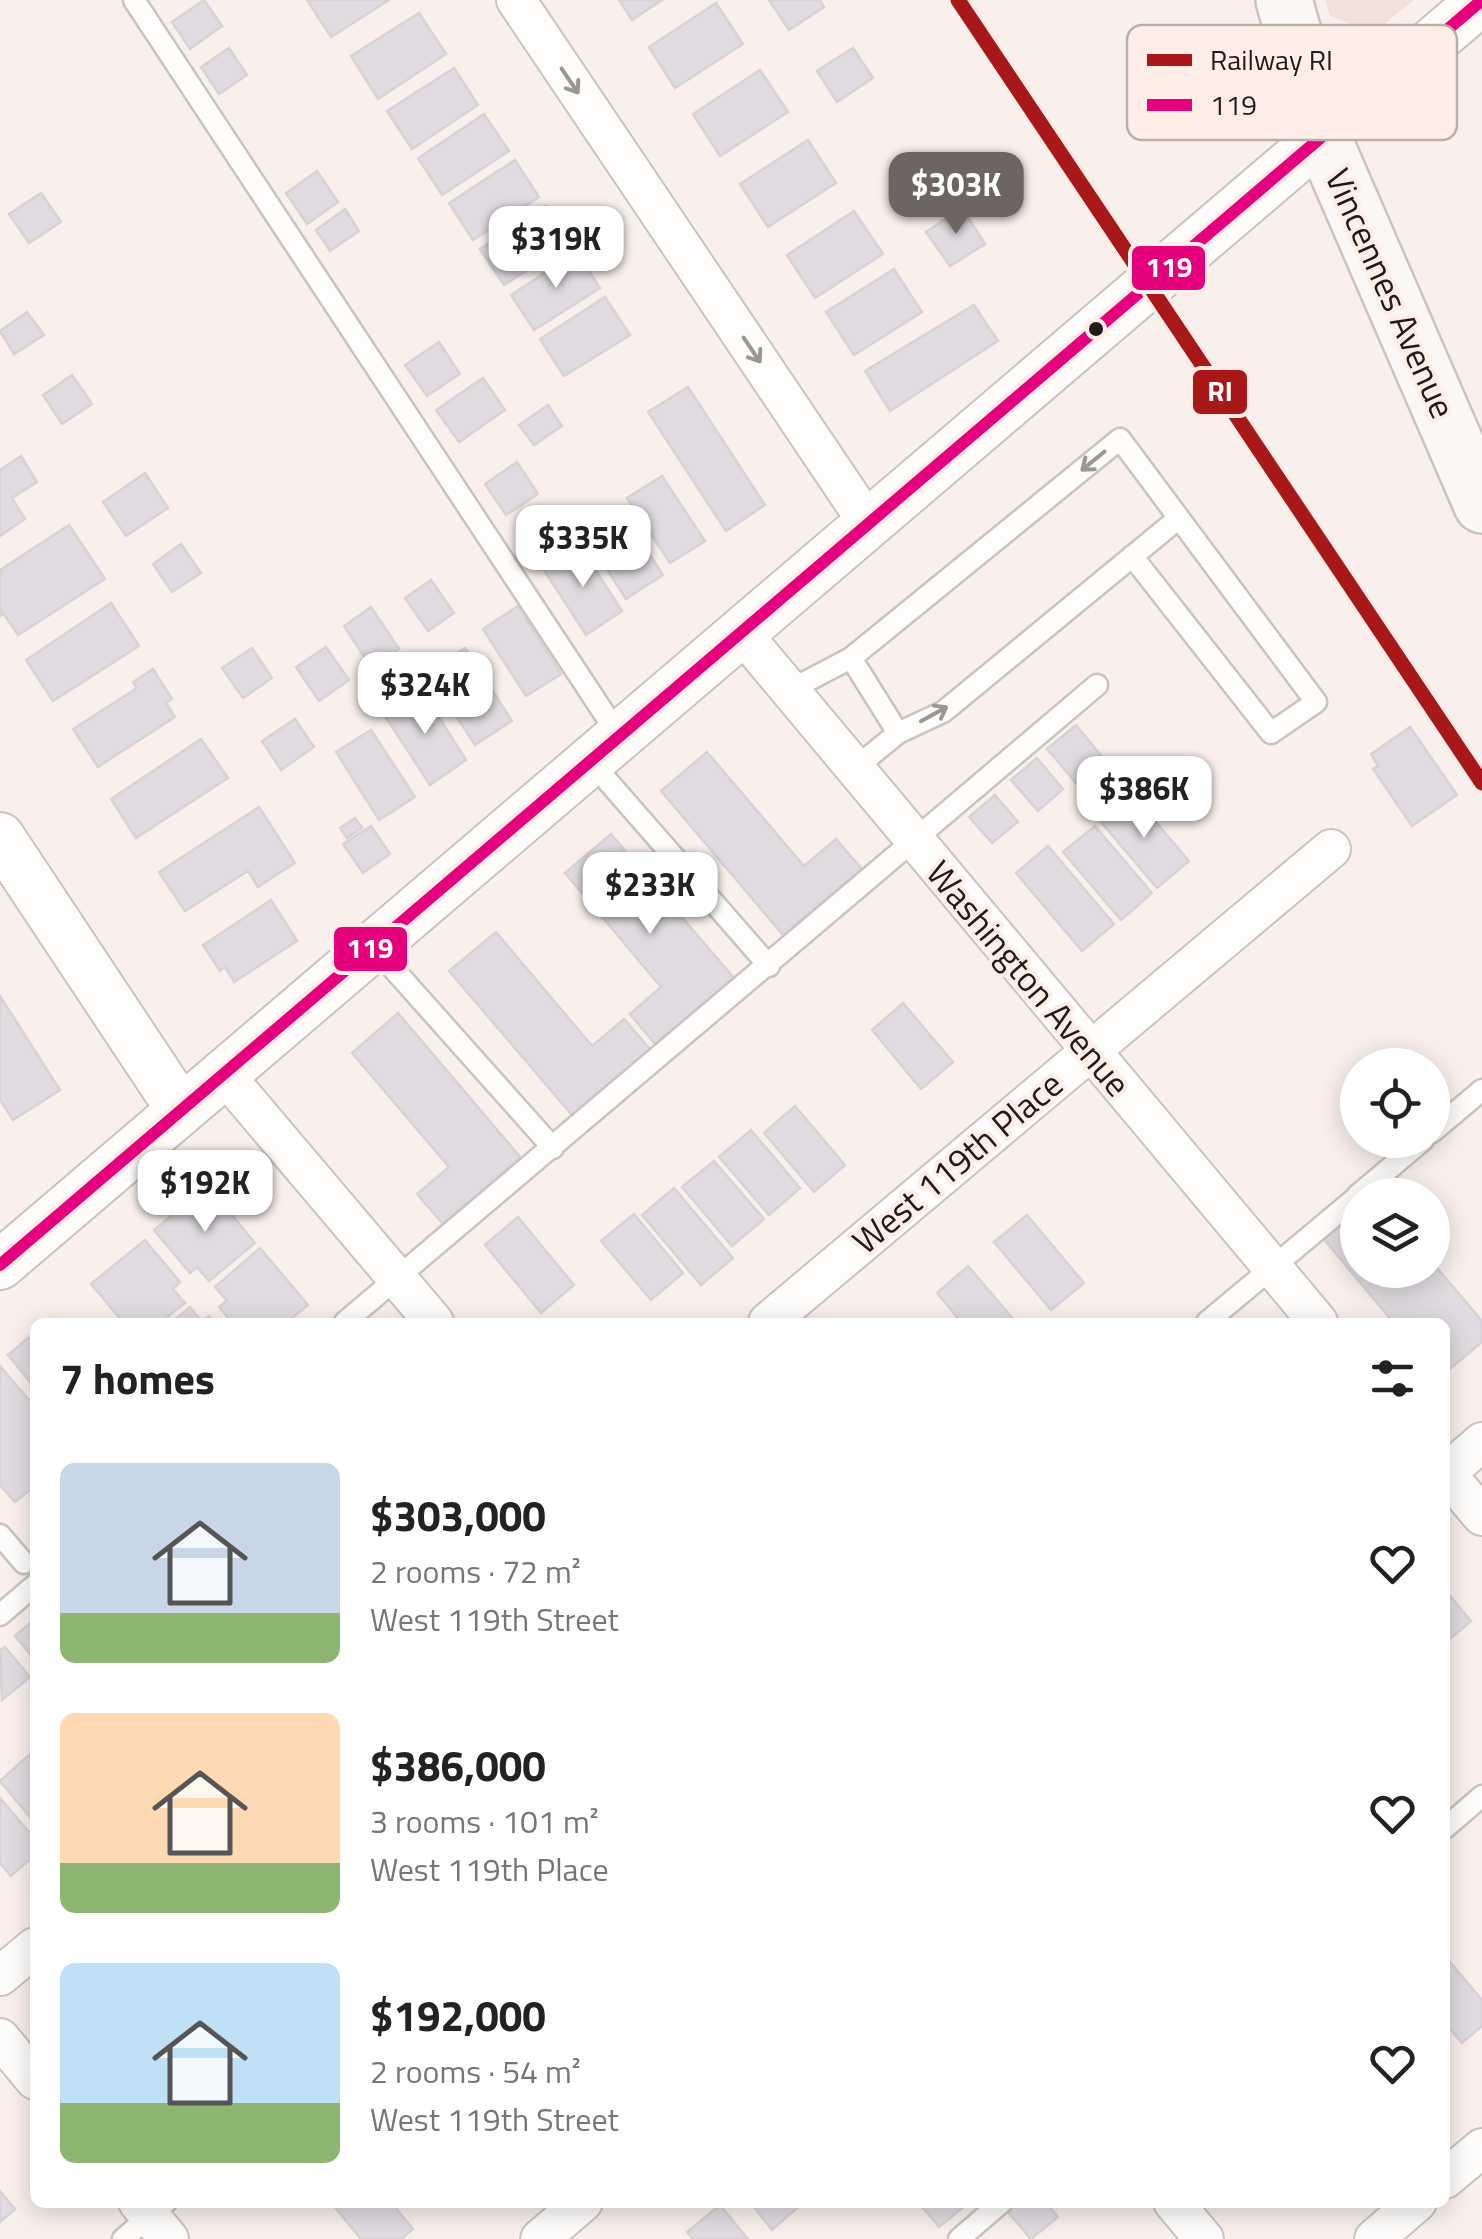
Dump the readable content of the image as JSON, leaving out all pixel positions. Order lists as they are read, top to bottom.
{
  "streets": {
    "main road": ["Vincennes Avenue"],
    "street": ["Washington Avenue", "West 119th Place"]
  },
  "crossings": [
    ["Washington Avenue", "West 119th Place"]
  ],
  "lines": ["rail line RI", "transit line 119"],
  "legend": ["Railway RI", "119"],
  "page": {
    "price": [
      "$303K",
      "$319K",
      "$335K",
      "$324K",
      "$386K",
      "$233K",
      "$192K"
    ],
    "heading": "7 homes",
    "list": [
      {
        "name": "$303,000",
        "note": "2 rooms · 72 m² · West 119th Street"
      },
      {
        "name": "$386,000",
        "note": "3 rooms · 101 m² · West 119th Place"
      },
      {
        "name": "$192,000",
        "note": "2 rooms · 54 m² · West 119th Street"
      }
    ]
  }
}
